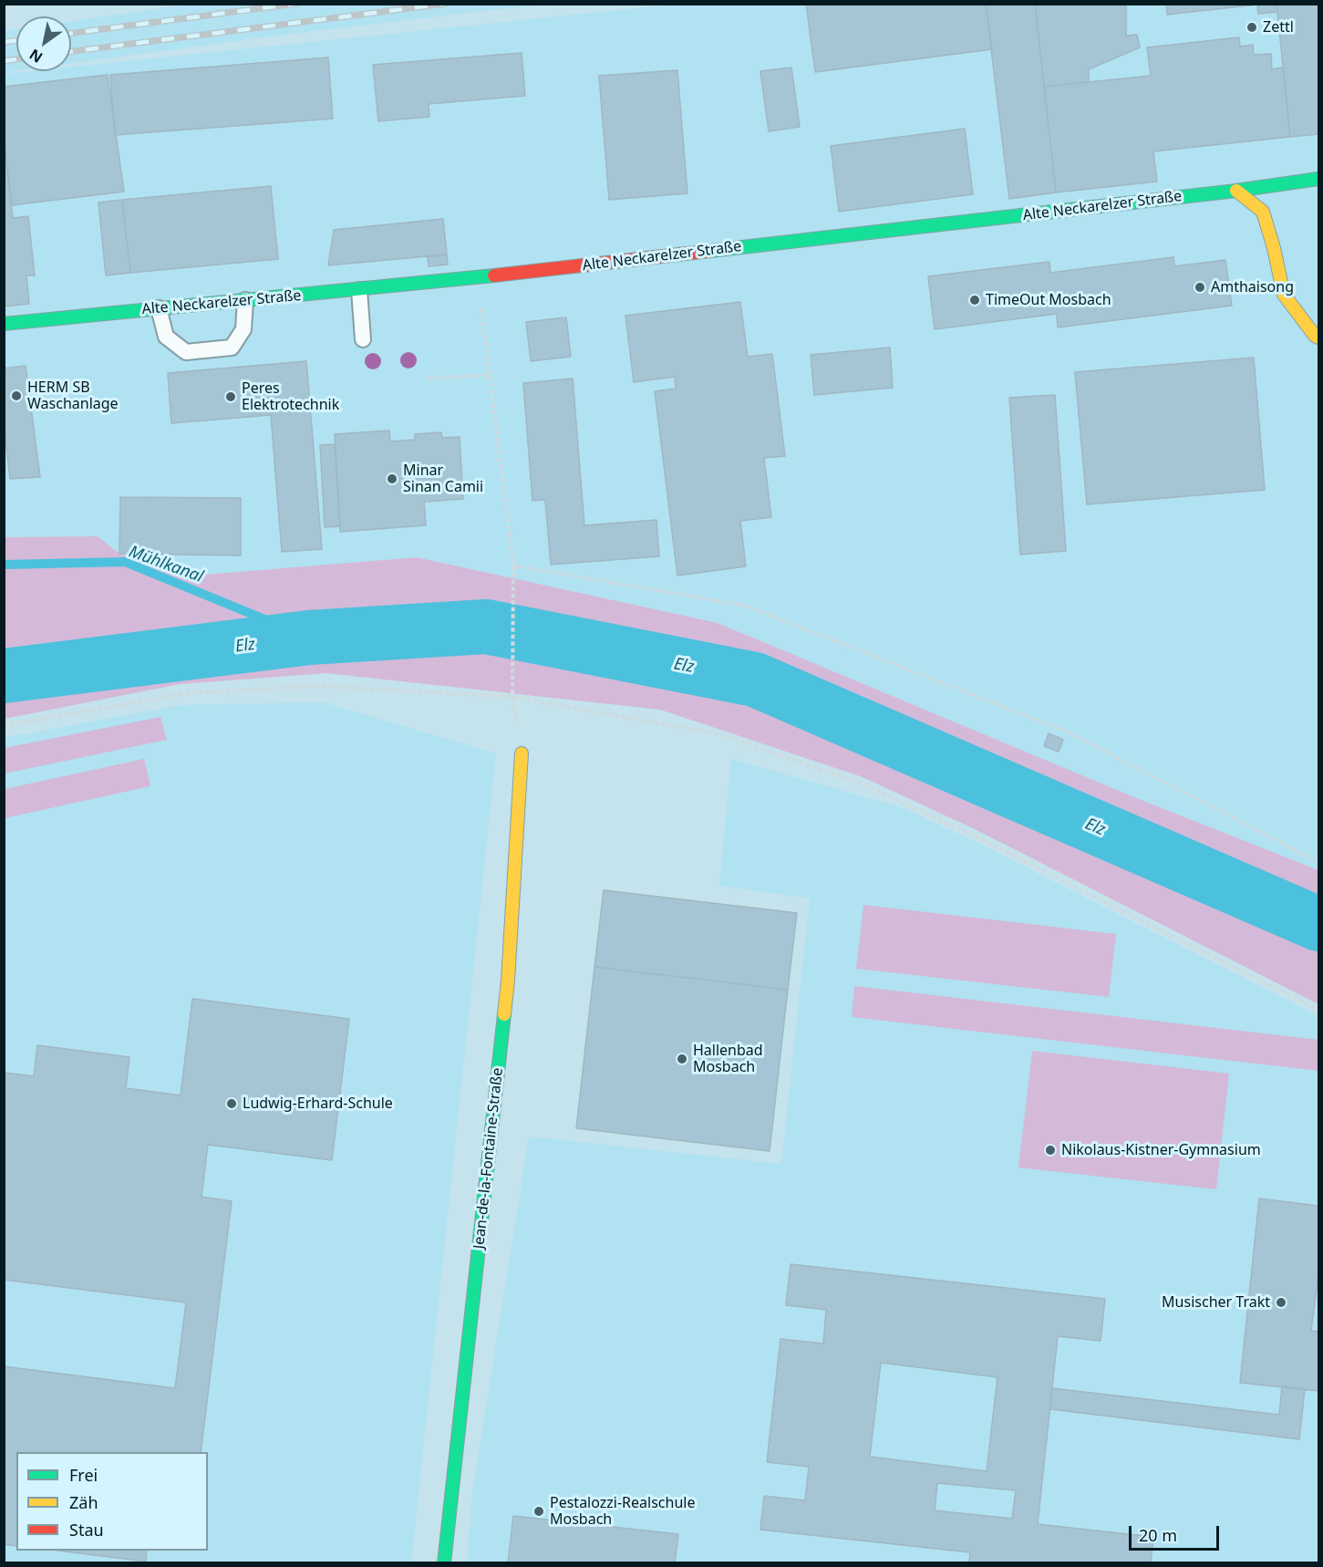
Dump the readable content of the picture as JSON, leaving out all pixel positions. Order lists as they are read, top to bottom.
{
  "streets": {
    "street": ["Alte Neckarelzer Straße", "Jean-de-la-Fontaine-Straße"]
  },
  "water": ["Mühlkanal", "Elz"],
  "places": [
    "Zettl",
    "Amthaisong",
    "TimeOut Mosbach",
    "HERM SB Waschanlage",
    "Peres Elektrotechnik",
    "Minar Sinan Camii",
    "Hallenbad Mosbach",
    "Ludwig-Erhard-Schule",
    "Nikolaus-Kistner-Gymnasium",
    "Musischer Trakt",
    "Pestalozzi-Realschule Mosbach"
  ],
  "legend": ["Frei", "Zäh", "Stau"],
  "scale_bar": "20 m",
  "north": "bottom left"
}
